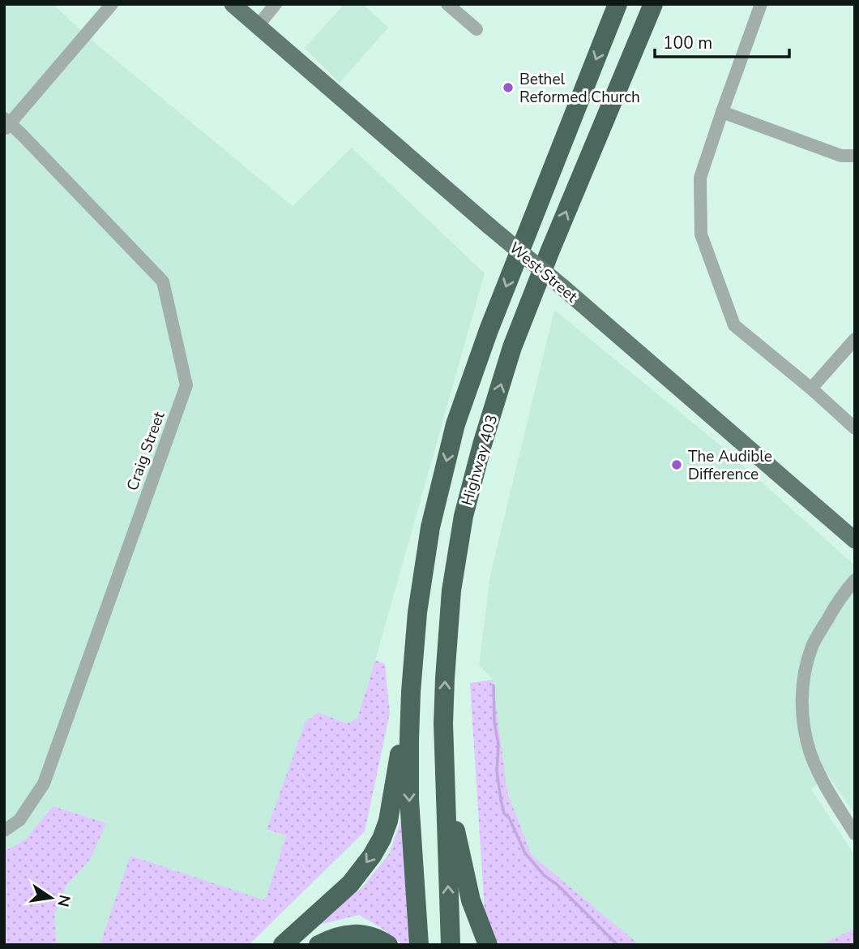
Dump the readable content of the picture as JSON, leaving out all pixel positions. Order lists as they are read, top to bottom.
{
  "streets": {
    "highway": ["Highway 403"],
    "main road": ["West Street"],
    "street": ["Craig Street"]
  },
  "places": ["Bethel Reformed Church", "The Audible Difference"],
  "scale_bar": "100 m",
  "north": "right"
}
